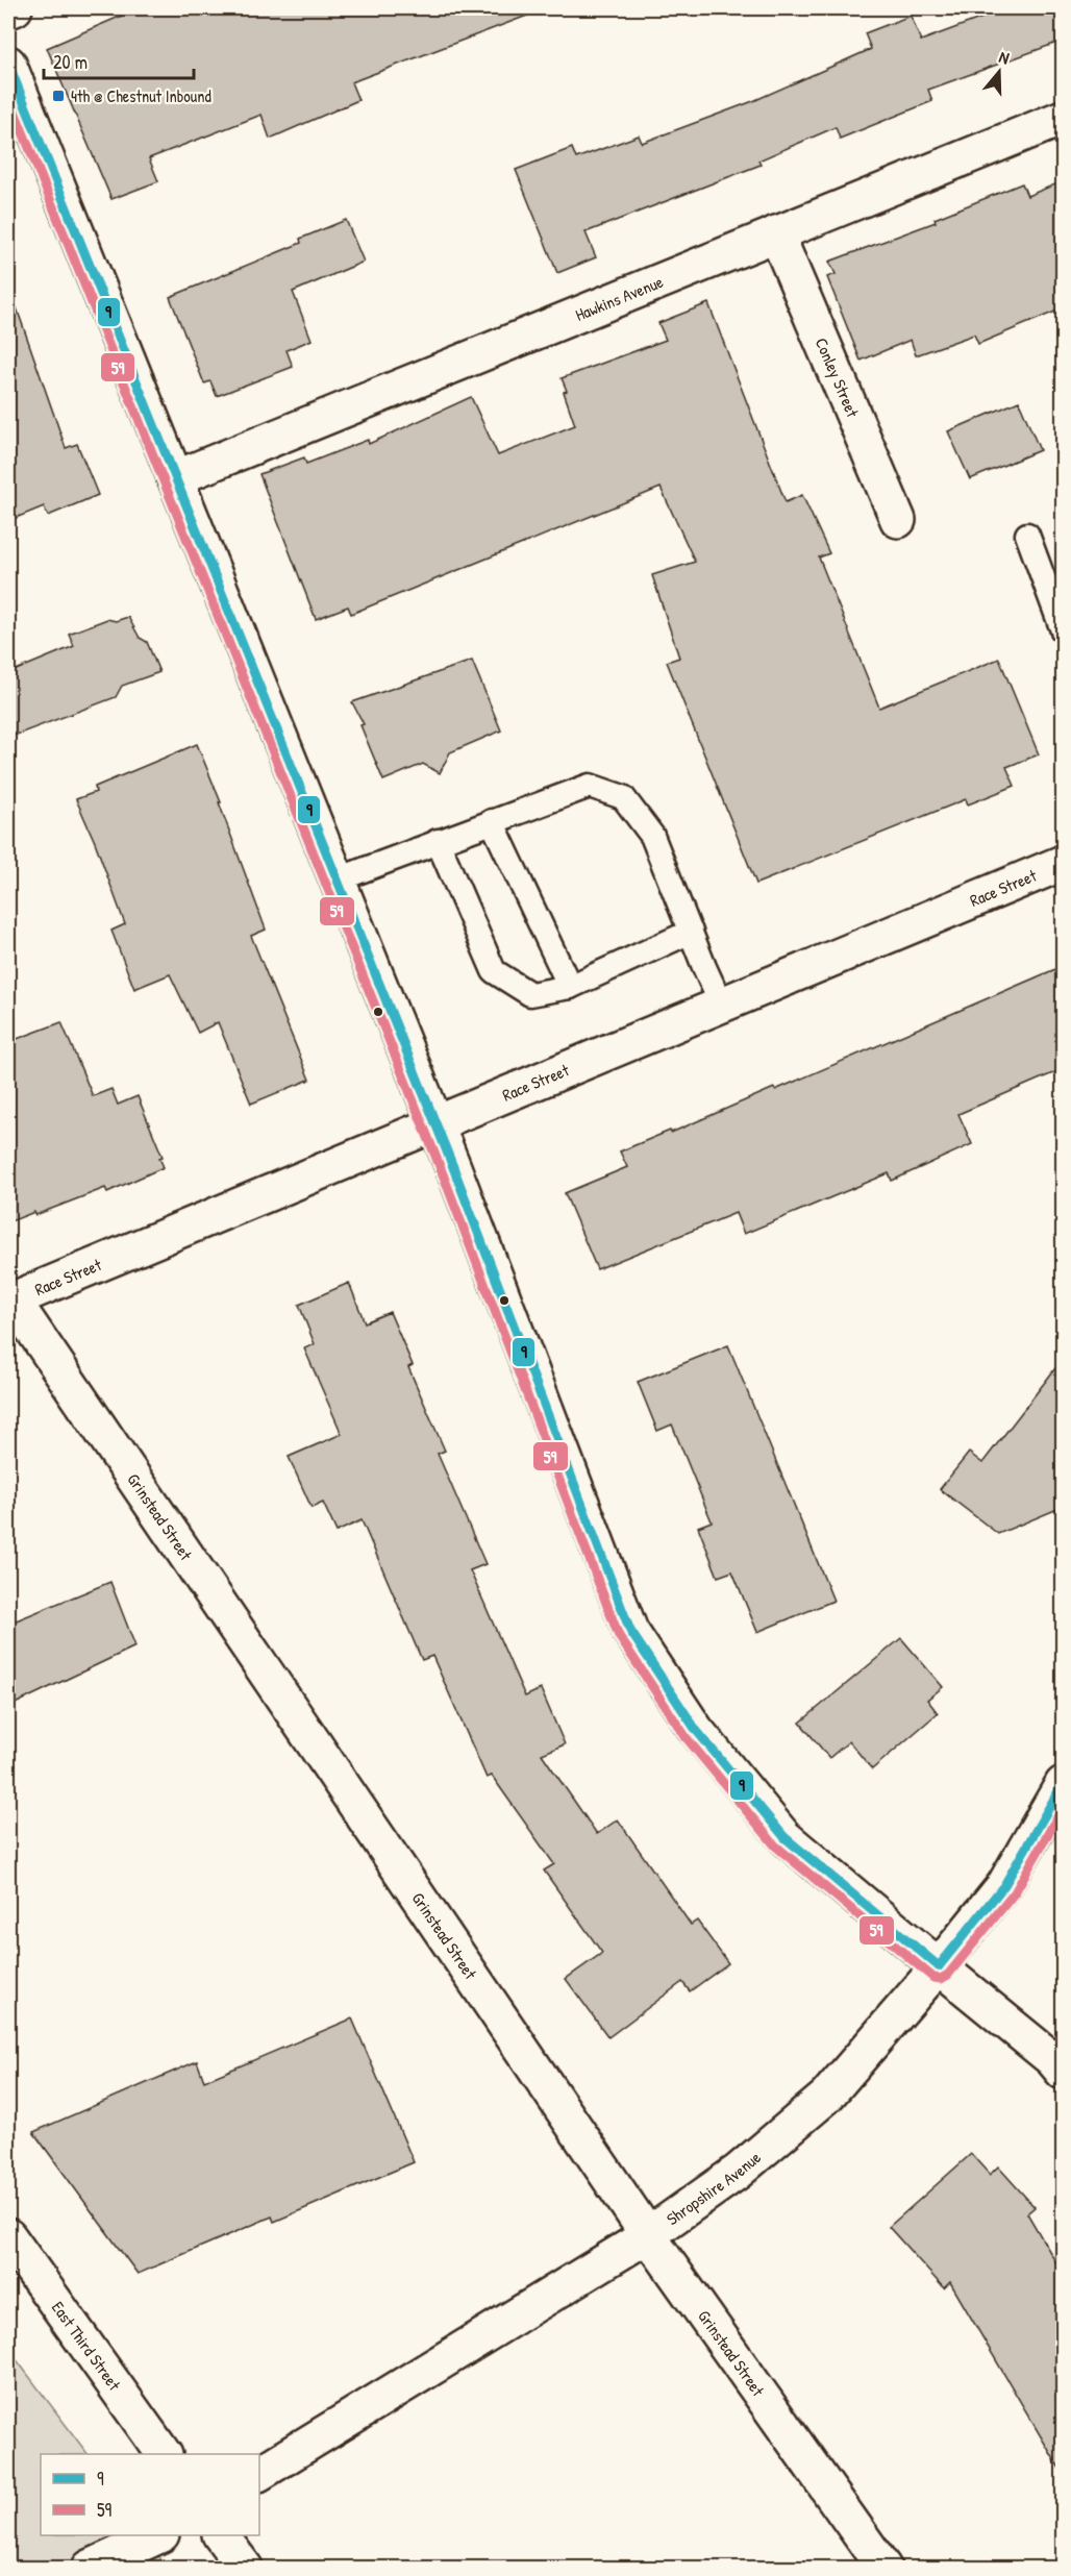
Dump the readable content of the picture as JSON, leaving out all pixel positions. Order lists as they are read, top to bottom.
{
  "streets": {
    "street": [
      "Hawkins Avenue",
      "Conley Street",
      "Race Street",
      "Grinstead Street",
      "Shropshire Avenue",
      "East Third Street"
    ]
  },
  "crossings": [
    ["Hawkins Avenue", "Conley Street"],
    ["Race Street", "Grinstead Street"],
    ["Grinstead Street", "Shropshire Avenue"]
  ],
  "places": {
    "transit": ["4th @ Chestnut Inbound"]
  },
  "lines": ["transit line 9", "transit line 59"],
  "legend": ["9", "59"],
  "scale_bar": "20 m",
  "north": "top"
}
